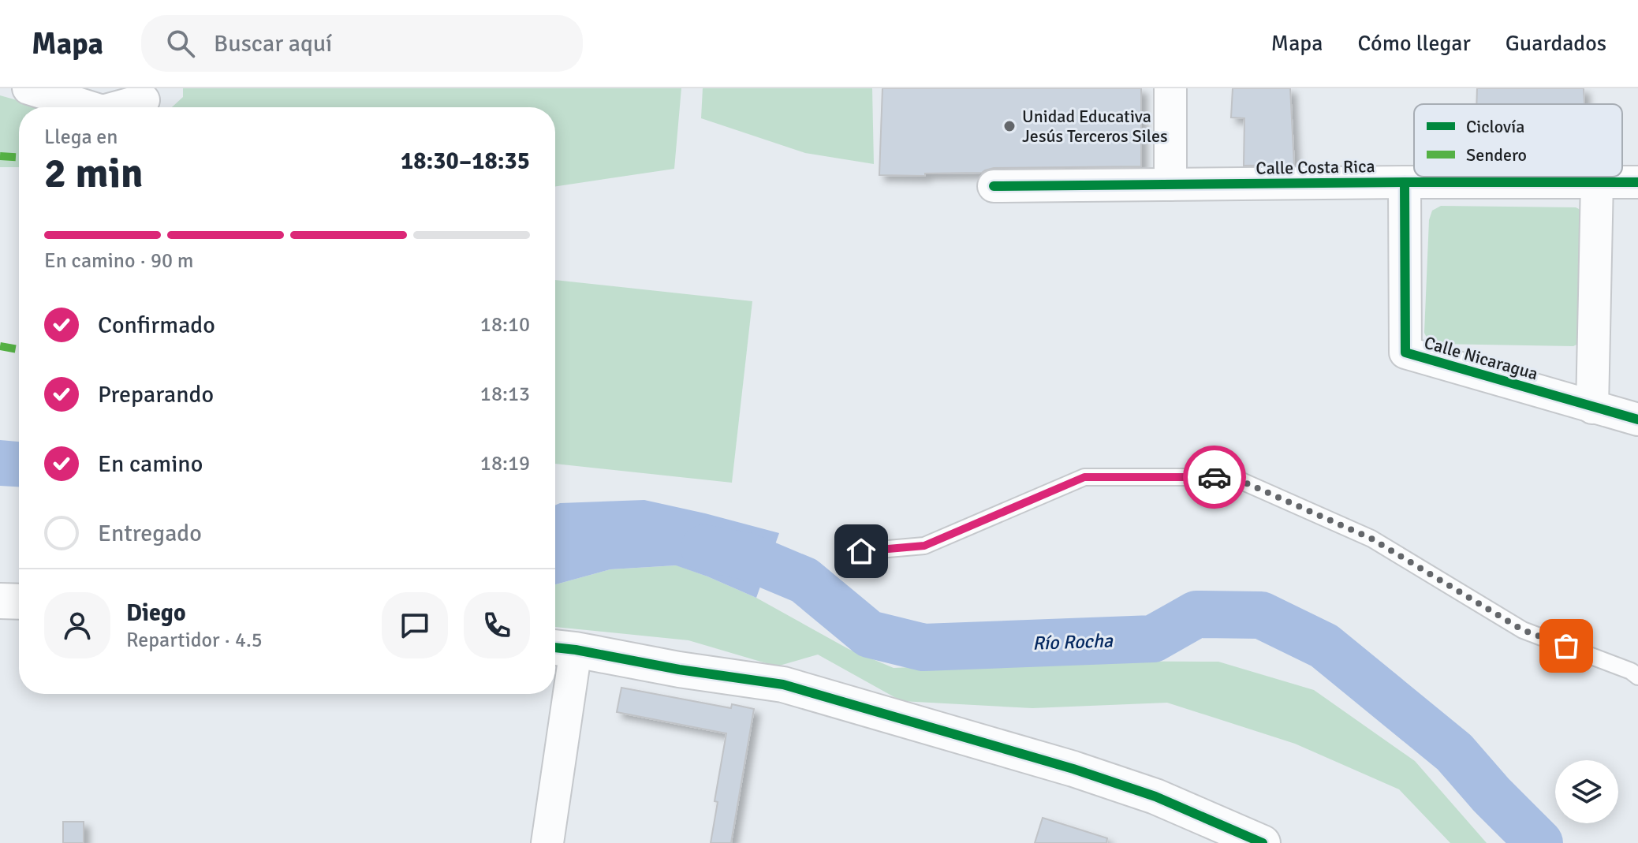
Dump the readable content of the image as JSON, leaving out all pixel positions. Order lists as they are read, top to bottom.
{
  "streets": {
    "street": ["Calle Costa Rica", "Calle Nicaragua"]
  },
  "crossings": [
    ["Calle Costa Rica", "Calle Nicaragua"]
  ],
  "water": ["Río Rocha"],
  "places": ["Unidad Educativa Jesús Terceros Siles"],
  "legend": ["Ciclovía", "Sendero"],
  "page": {
    "header": "Mapa",
    "search": "Buscar aquí",
    "nav": ["Mapa", "Cómo llegar", "Guardados"],
    "heading": ["2 min", "Llega en", "18:30–18:35"],
    "panel": ["Diego", "Repartidor · 4.5"],
    "bar": "En camino · 90 m",
    "list": [
      ["Confirmado", "18:10"],
      ["Preparando", "18:13"],
      ["En camino", "18:19"],
      "Entregado"
    ]
  }
}
